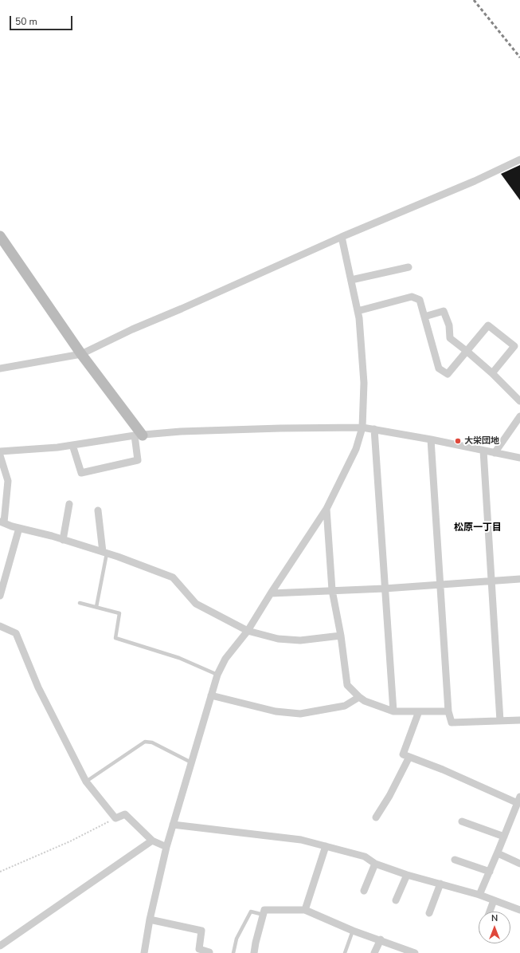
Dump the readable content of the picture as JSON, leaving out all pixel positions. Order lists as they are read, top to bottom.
{
  "districts": ["松原一丁目"],
  "places": ["大栄団地"],
  "scale_bar": "50 m",
  "north": "top"
}
